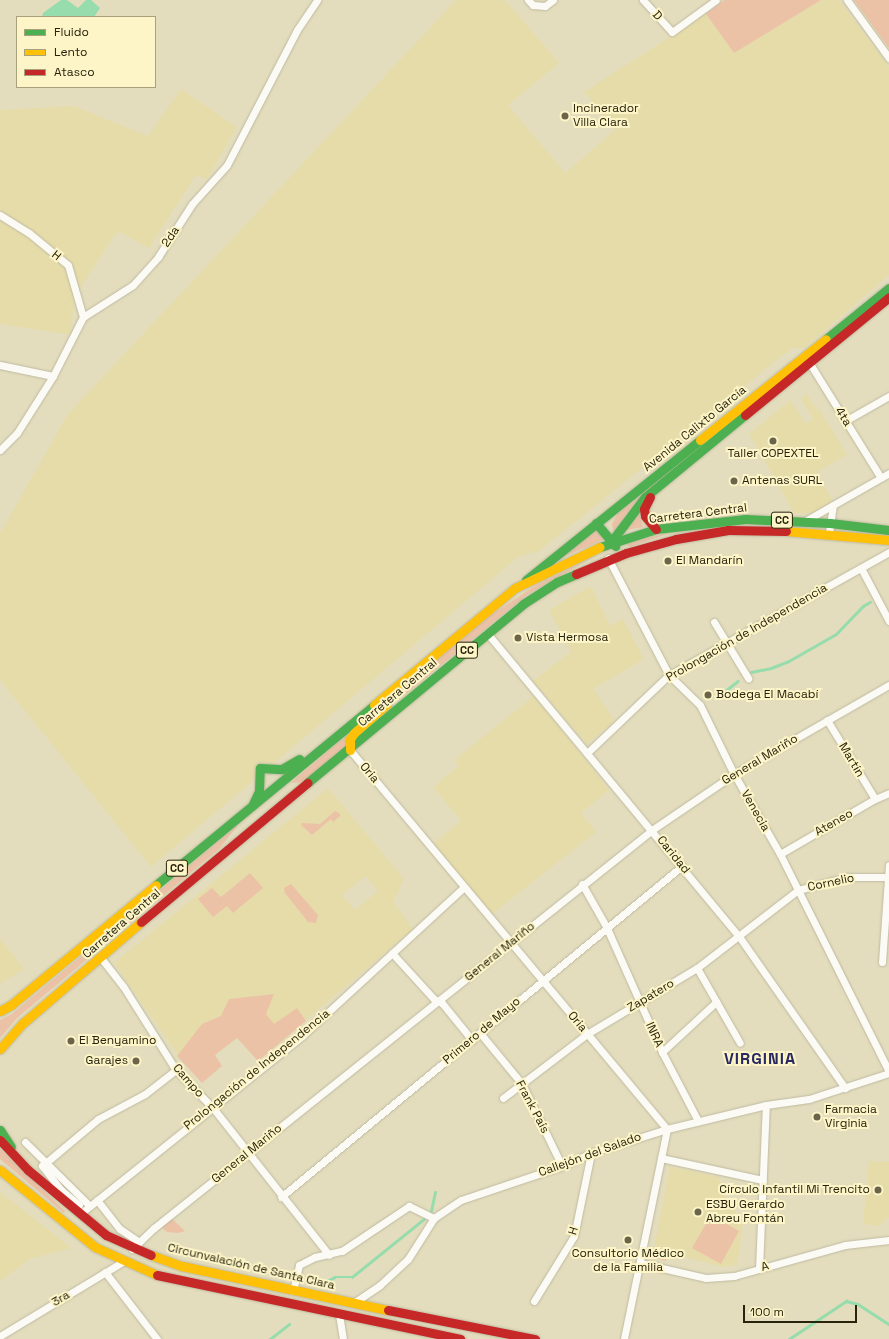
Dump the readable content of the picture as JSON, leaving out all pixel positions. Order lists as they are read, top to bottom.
{
  "streets": {
    "main road": [
      "Avenida Calixto García",
      "Carretera Central",
      "CC",
      "Circunvalación de Santa Clara"
    ],
    "street": [
      "D",
      "2da",
      "H",
      "4ta",
      "Prolongación de Independencia",
      "General Mariño",
      "Martín",
      "Oria",
      "Venecia",
      "Ateneo",
      "Caridad",
      "Cornelio",
      "Zapatero",
      "Primero de Mayo",
      "INRA",
      "Campo",
      "Frank País",
      "Callejón del Salado",
      "A",
      "3ra"
    ]
  },
  "crossings": [
    ["2da", "H"],
    ["H", "Callejón del Salado"],
    ["4ta", "Avenida Calixto García"],
    ["Avenida Calixto García", "Carretera Central"],
    ["Carretera Central", "Oria"],
    ["Carretera Central", "Venecia"],
    ["Carretera Central", "Caridad"],
    ["Carretera Central", "Campo"],
    ["Prolongación de Independencia", "Oria"],
    ["Prolongación de Independencia", "Venecia"],
    ["Prolongación de Independencia", "Caridad"],
    ["Prolongación de Independencia", "Campo"],
    ["Prolongación de Independencia", "Circunvalación de Santa Clara"],
    ["General Mariño", "Martín"],
    ["General Mariño", "Oria"],
    ["General Mariño", "Venecia"],
    ["General Mariño", "Caridad"],
    ["General Mariño", "INRA"],
    ["General Mariño", "Campo"],
    ["General Mariño", "Circunvalación de Santa Clara"],
    ["Martín", "Ateneo"],
    ["Oria", "Zapatero"],
    ["Oria", "Primero de Mayo"],
    ["Oria", "Callejón del Salado"],
    ["Venecia", "Ateneo"],
    ["Venecia", "Cornelio"],
    ["Venecia", "Zapatero"],
    ["Venecia", "Callejón del Salado"],
    ["Caridad", "Zapatero"],
    ["Caridad", "Primero de Mayo"],
    ["Caridad", "Callejón del Salado"],
    ["Cornelio", "Zapatero"],
    ["Zapatero", "INRA"],
    ["Zapatero", "Frank País"],
    ["Primero de Mayo", "INRA"],
    ["Primero de Mayo", "Campo"],
    ["Primero de Mayo", "Frank País"],
    ["INRA", "Callejón del Salado"],
    ["Frank País", "Callejón del Salado"],
    ["Callejón del Salado", "Circunvalación de Santa Clara"]
  ],
  "districts": ["VIRGINIA"],
  "places": [
    "Incinerador Villa Clara",
    "Taller COPEXTEL",
    "Antenas SURL",
    "El Mandarín",
    "Vista Hermosa",
    "Bodega El Macabí",
    "El Benyamino",
    "Garajes",
    "Farmacia Virginia",
    "Círculo Infantil Mi Trencito",
    "ESBU Gerardo Abreu Fontán",
    "Consultorio Médico de la Familia"
  ],
  "legend": ["Fluido", "Lento", "Atasco"],
  "scale_bar": "100 m"
}
